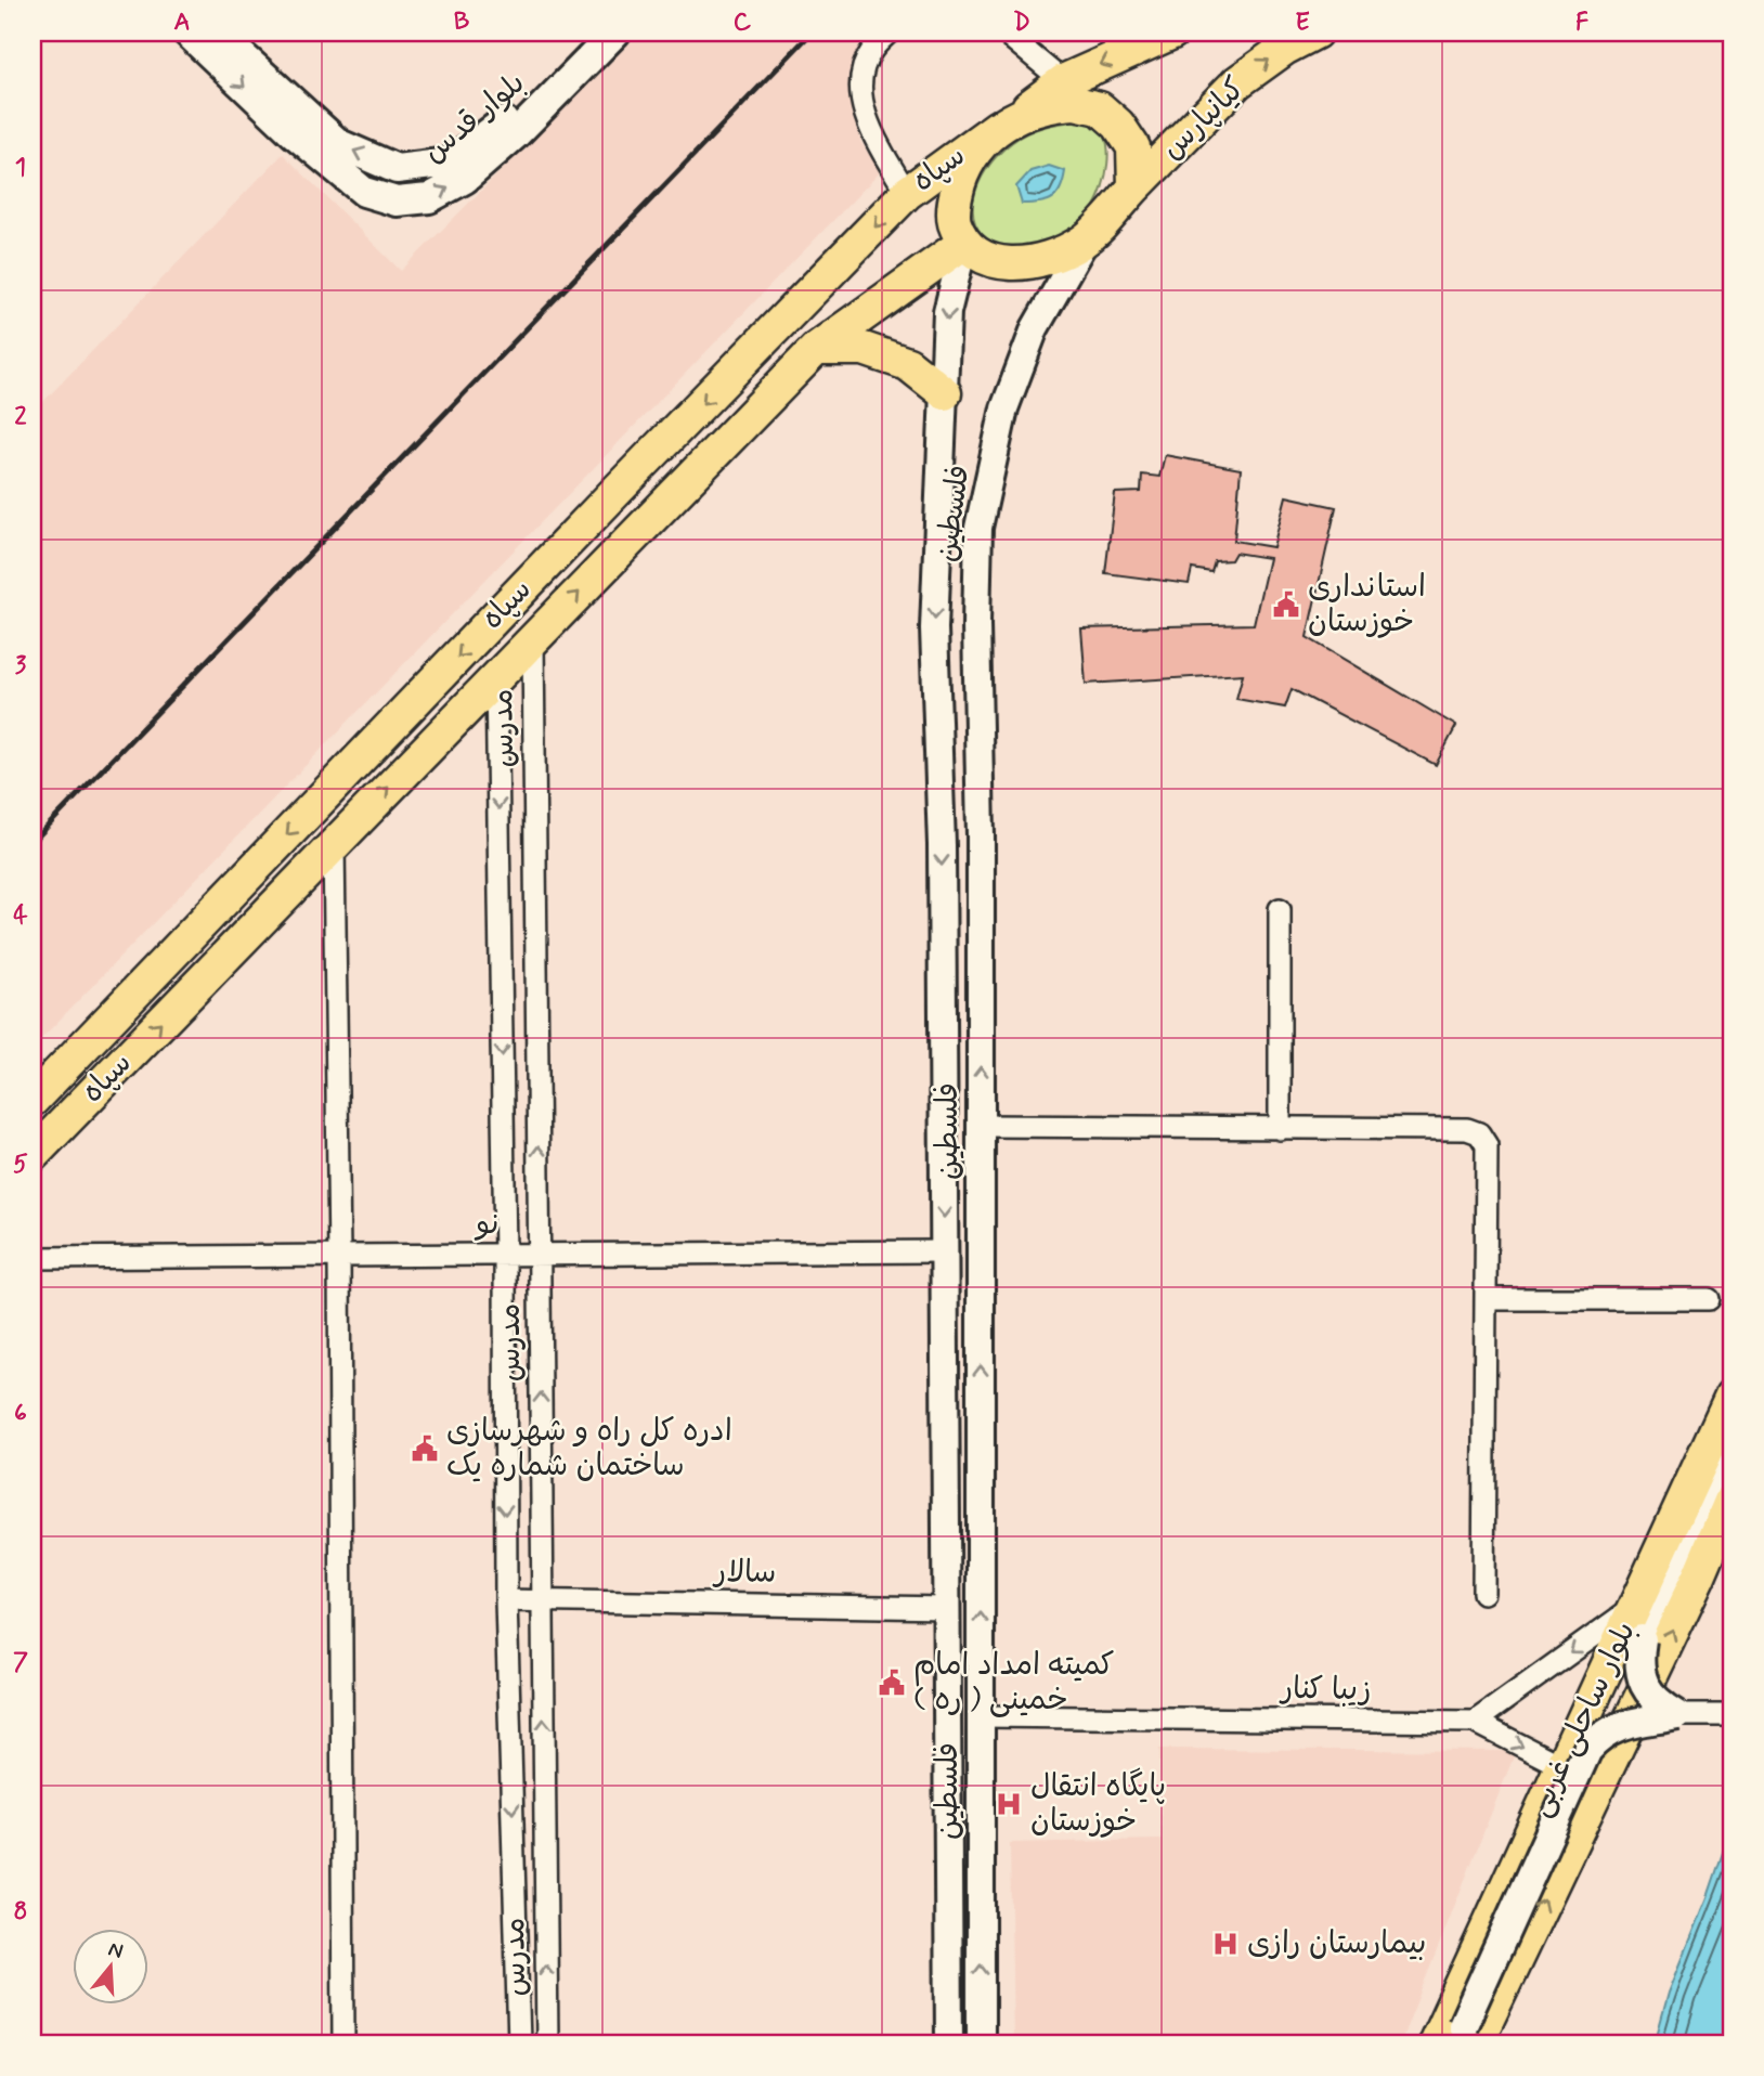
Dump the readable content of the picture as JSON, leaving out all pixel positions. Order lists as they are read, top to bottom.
{
  "streets": {
    "main road": [
      "بلوار قدس",
      "کیانپارس",
      "سپاه",
      "بلوار ساحلی غربی"
    ],
    "street": [
      "فلسطین",
      "مدرس",
      "نو",
      "سالار",
      "زیبا کنار"
    ]
  },
  "crossings": [
    ["کیانپارس", "سپاه"],
    ["کیانپارس", "فلسطین"],
    ["سپاه", "فلسطین"],
    ["سپاه", "مدرس"],
    ["فلسطین", "نو"],
    ["فلسطین", "سالار"],
    ["فلسطین", "زیبا کنار"],
    ["مدرس", "نو"],
    ["مدرس", "سالار"]
  ],
  "places": {
    "public building": ["استانداری خوزستان", "ادره کل راه و شهرسازی ساختمان شماره یک", "کمیته امداد امام خمینی ( ره )"],
    "hospital": ["پایگاه انتقال خوزستان", "بیمارستان رازی"]
  },
  "north": "top",
  "grid": {
    "columns": [
      "A",
      "B",
      "C",
      "D",
      "E",
      "F"
    ],
    "rows": [
      "1",
      "2",
      "3",
      "4",
      "5",
      "6",
      "7",
      "8"
    ]
  }
}
